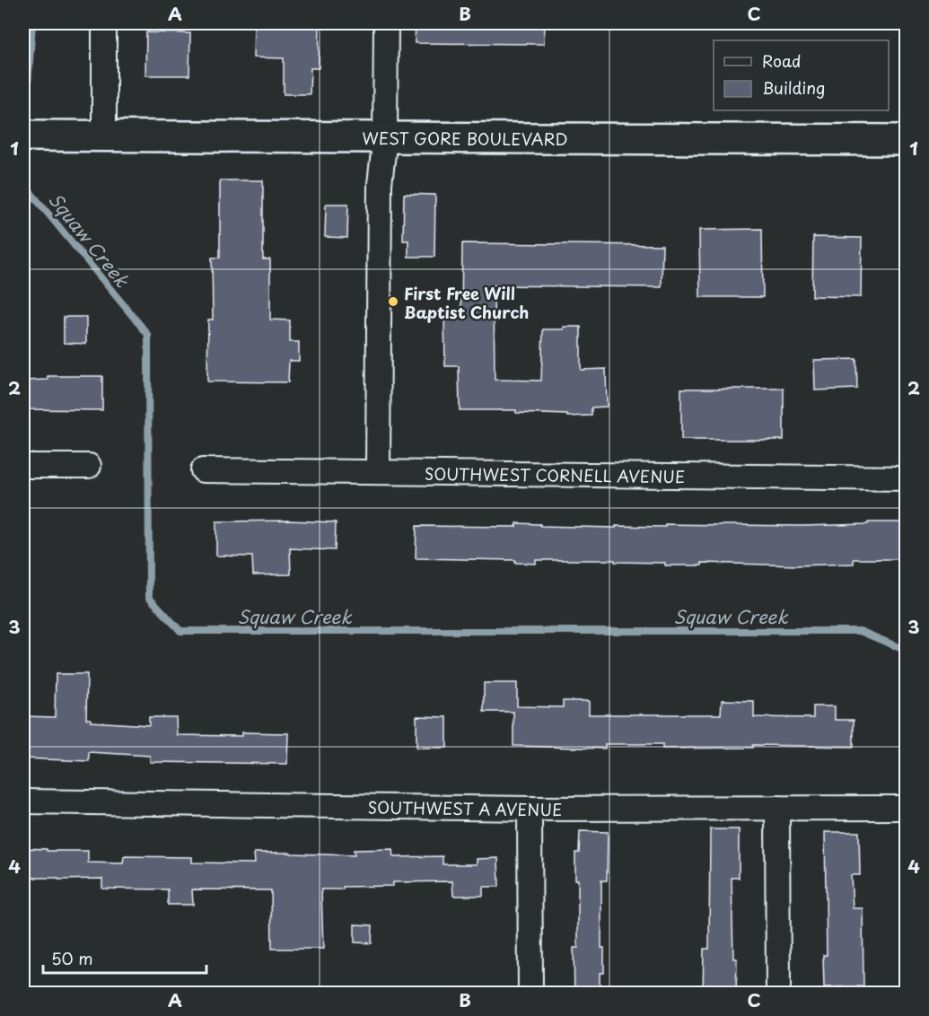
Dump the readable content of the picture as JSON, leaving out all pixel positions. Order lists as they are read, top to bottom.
{
  "streets": {
    "main road": ["WEST GORE BOULEVARD"],
    "street": ["SOUTHWEST CORNELL AVENUE", "SOUTHWEST A AVENUE"]
  },
  "water": ["Squaw Creek"],
  "places": ["First Free Will Baptist Church"],
  "legend": ["Road", "Building"],
  "scale_bar": "50 m",
  "grid": {
    "columns": ["A", "B", "C"],
    "rows": [
      "1",
      "2",
      "3",
      "4"
    ]
  }
}
